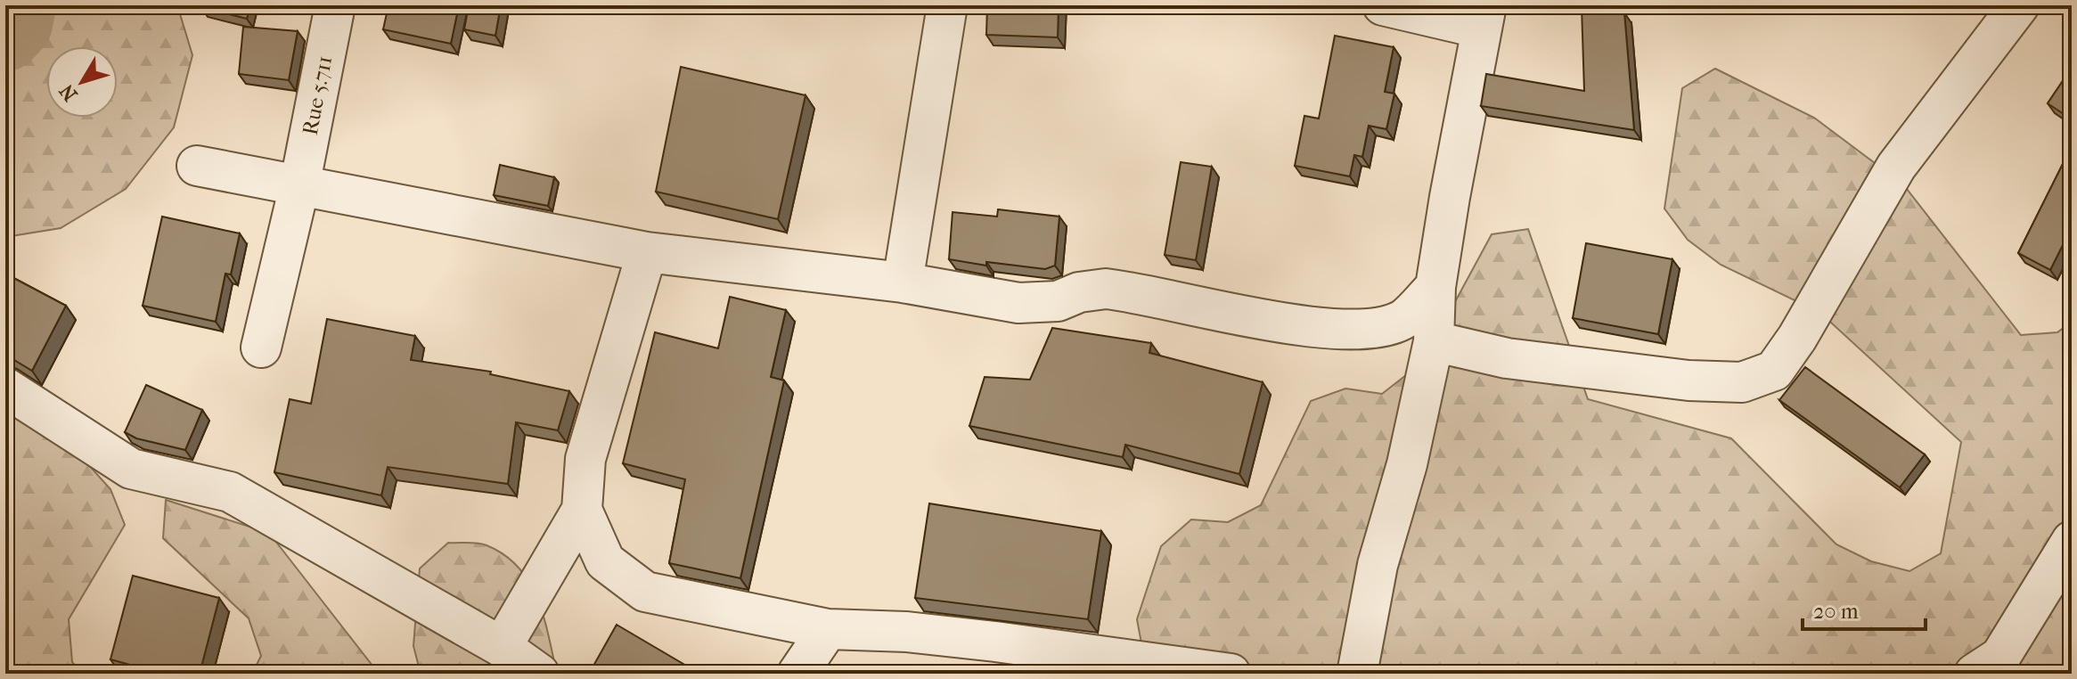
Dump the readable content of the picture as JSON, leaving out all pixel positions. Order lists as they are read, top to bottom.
{
  "streets": {
    "street": ["Rue 5.711"]
  },
  "scale_bar": "20 m",
  "north": "bottom left"
}
